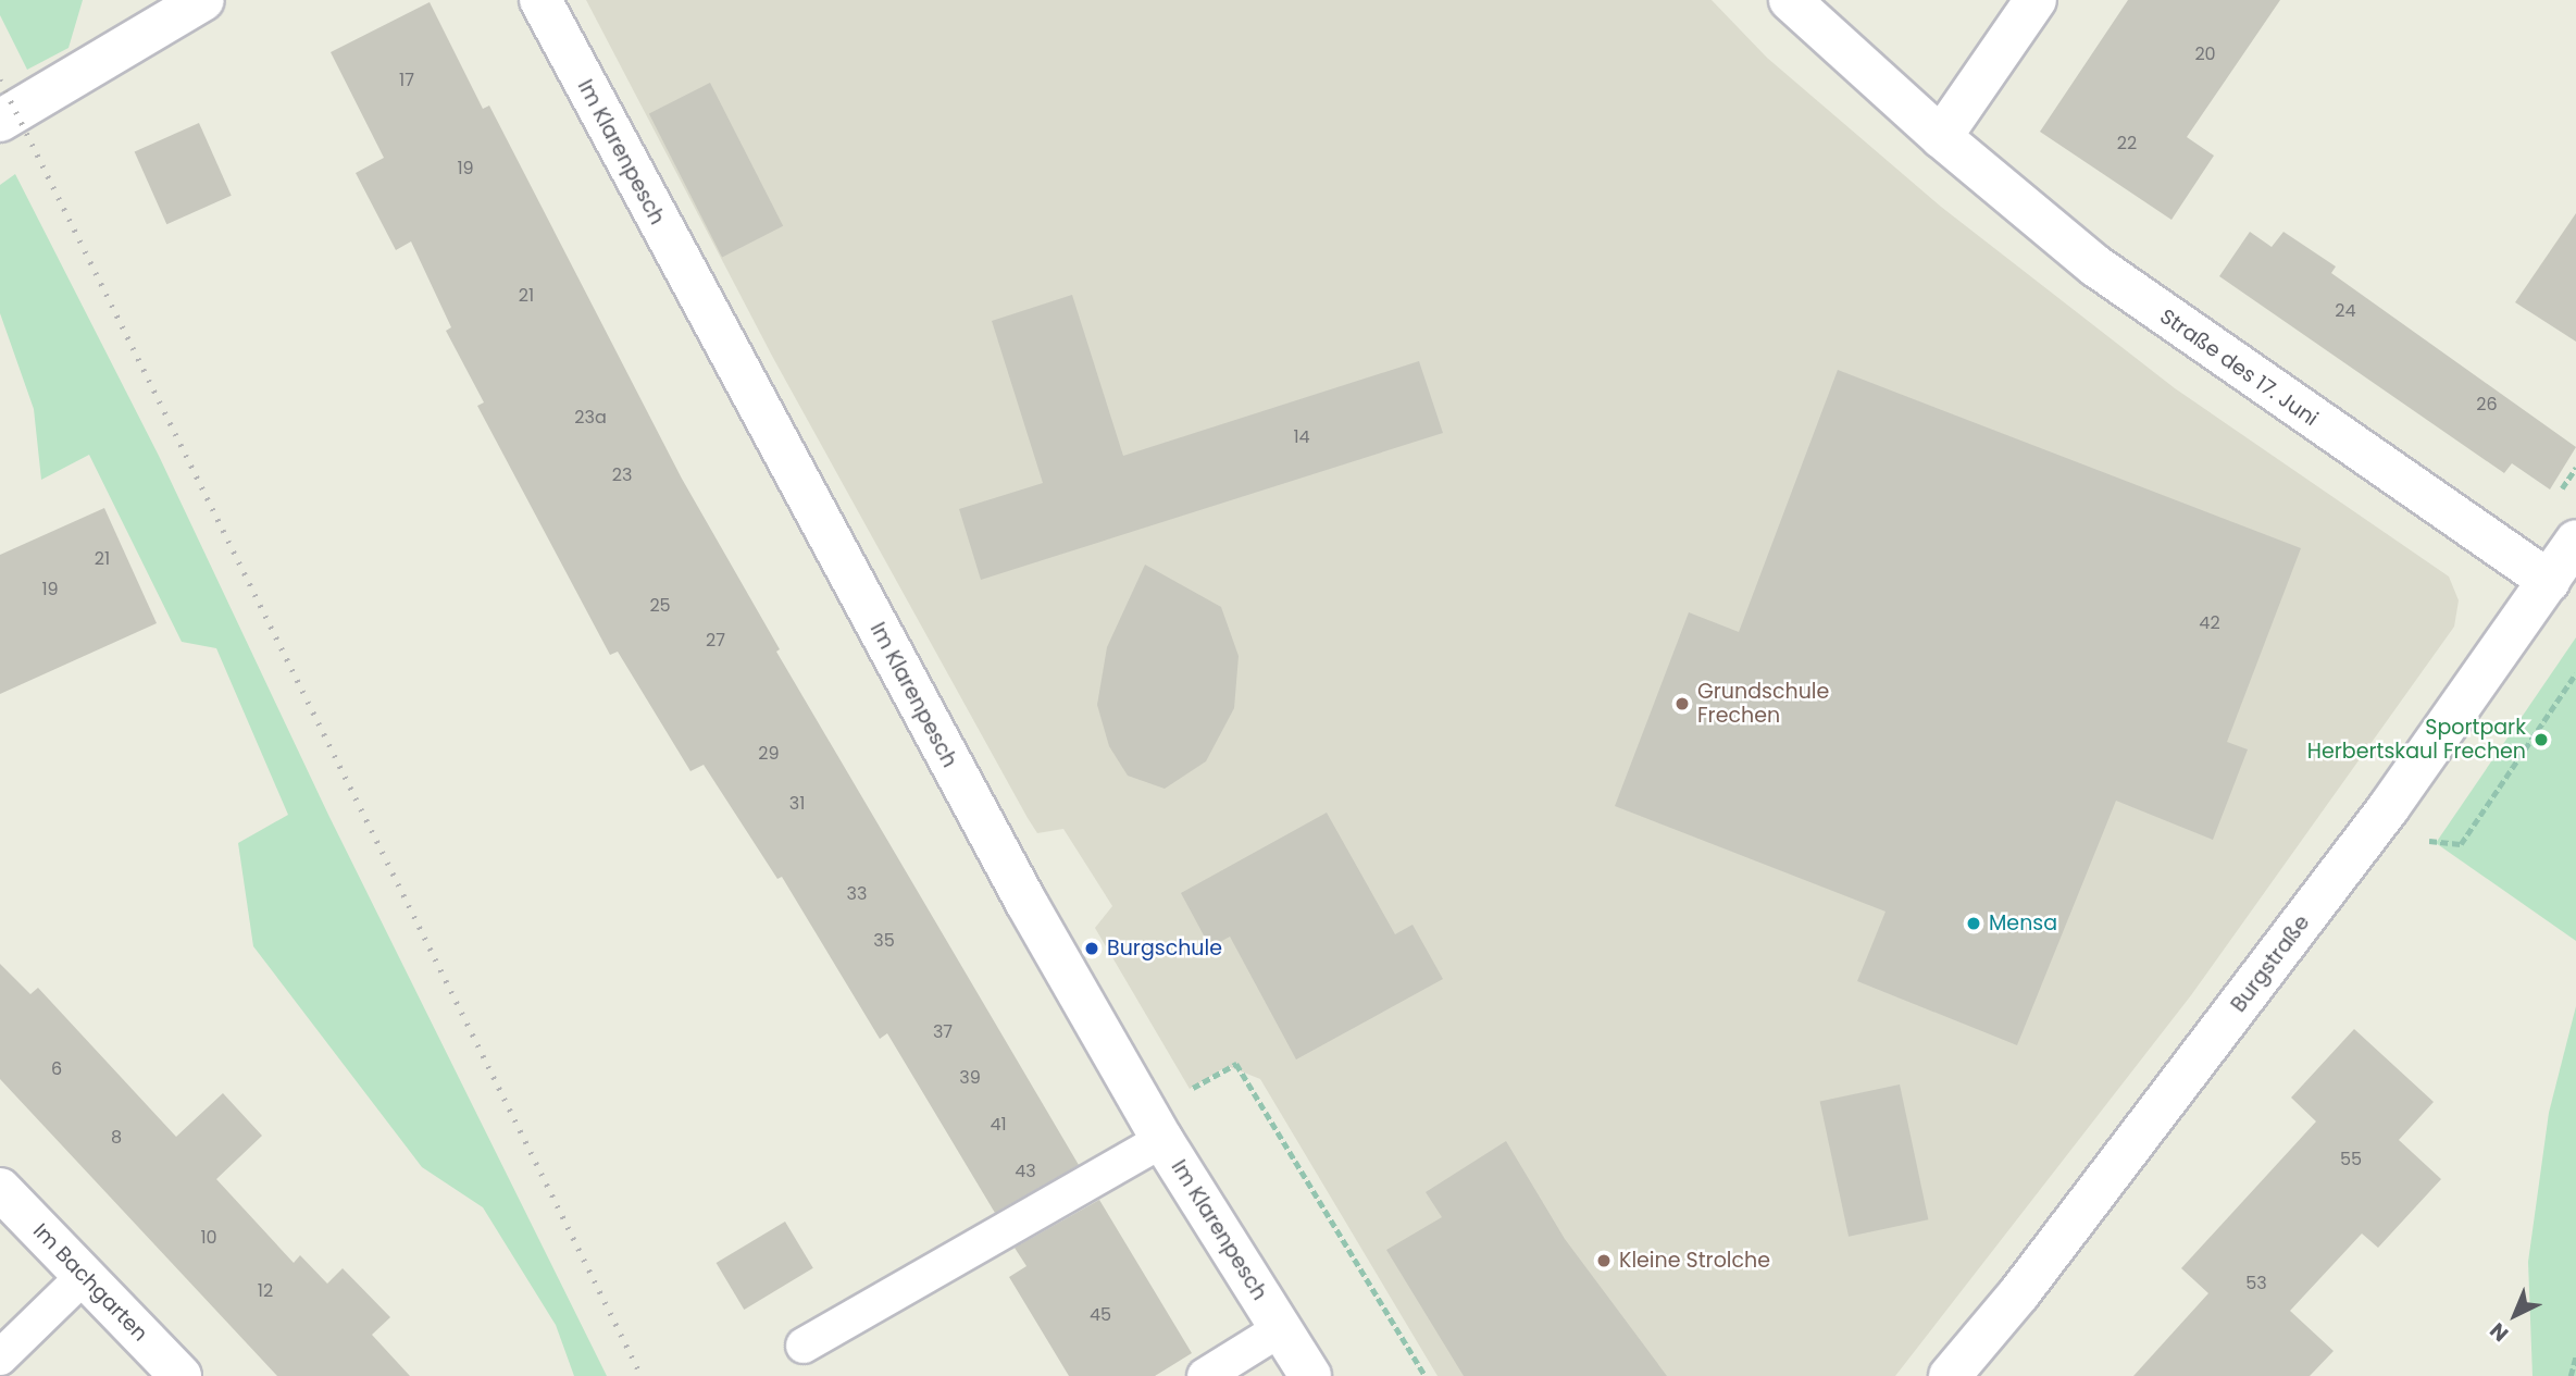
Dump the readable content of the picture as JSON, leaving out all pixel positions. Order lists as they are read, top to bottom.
{
  "streets": {
    "street": [
      "Im Klarenpesch",
      "Straße des 17. Juni",
      "Burgstraße",
      "Im Bachgarten"
    ]
  },
  "crossings": [
    ["Straße des 17. Juni", "Burgstraße"]
  ],
  "places": [
    "Grundschule Frechen",
    "Sportpark Herbertskaul Frechen",
    "Mensa",
    "Burgschule",
    "Kleine Strolche"
  ],
  "house_numbers": [
    "20",
    "17",
    "22",
    "19",
    "21",
    "24",
    "26",
    "23a",
    "14",
    "23",
    "21",
    "19",
    "25",
    "42",
    "27",
    "29",
    "31",
    "33",
    "35",
    "37",
    "6",
    "39",
    "41",
    "8",
    "55",
    "43",
    "10",
    "53",
    "12",
    "45"
  ],
  "north": "bottom left"
}
